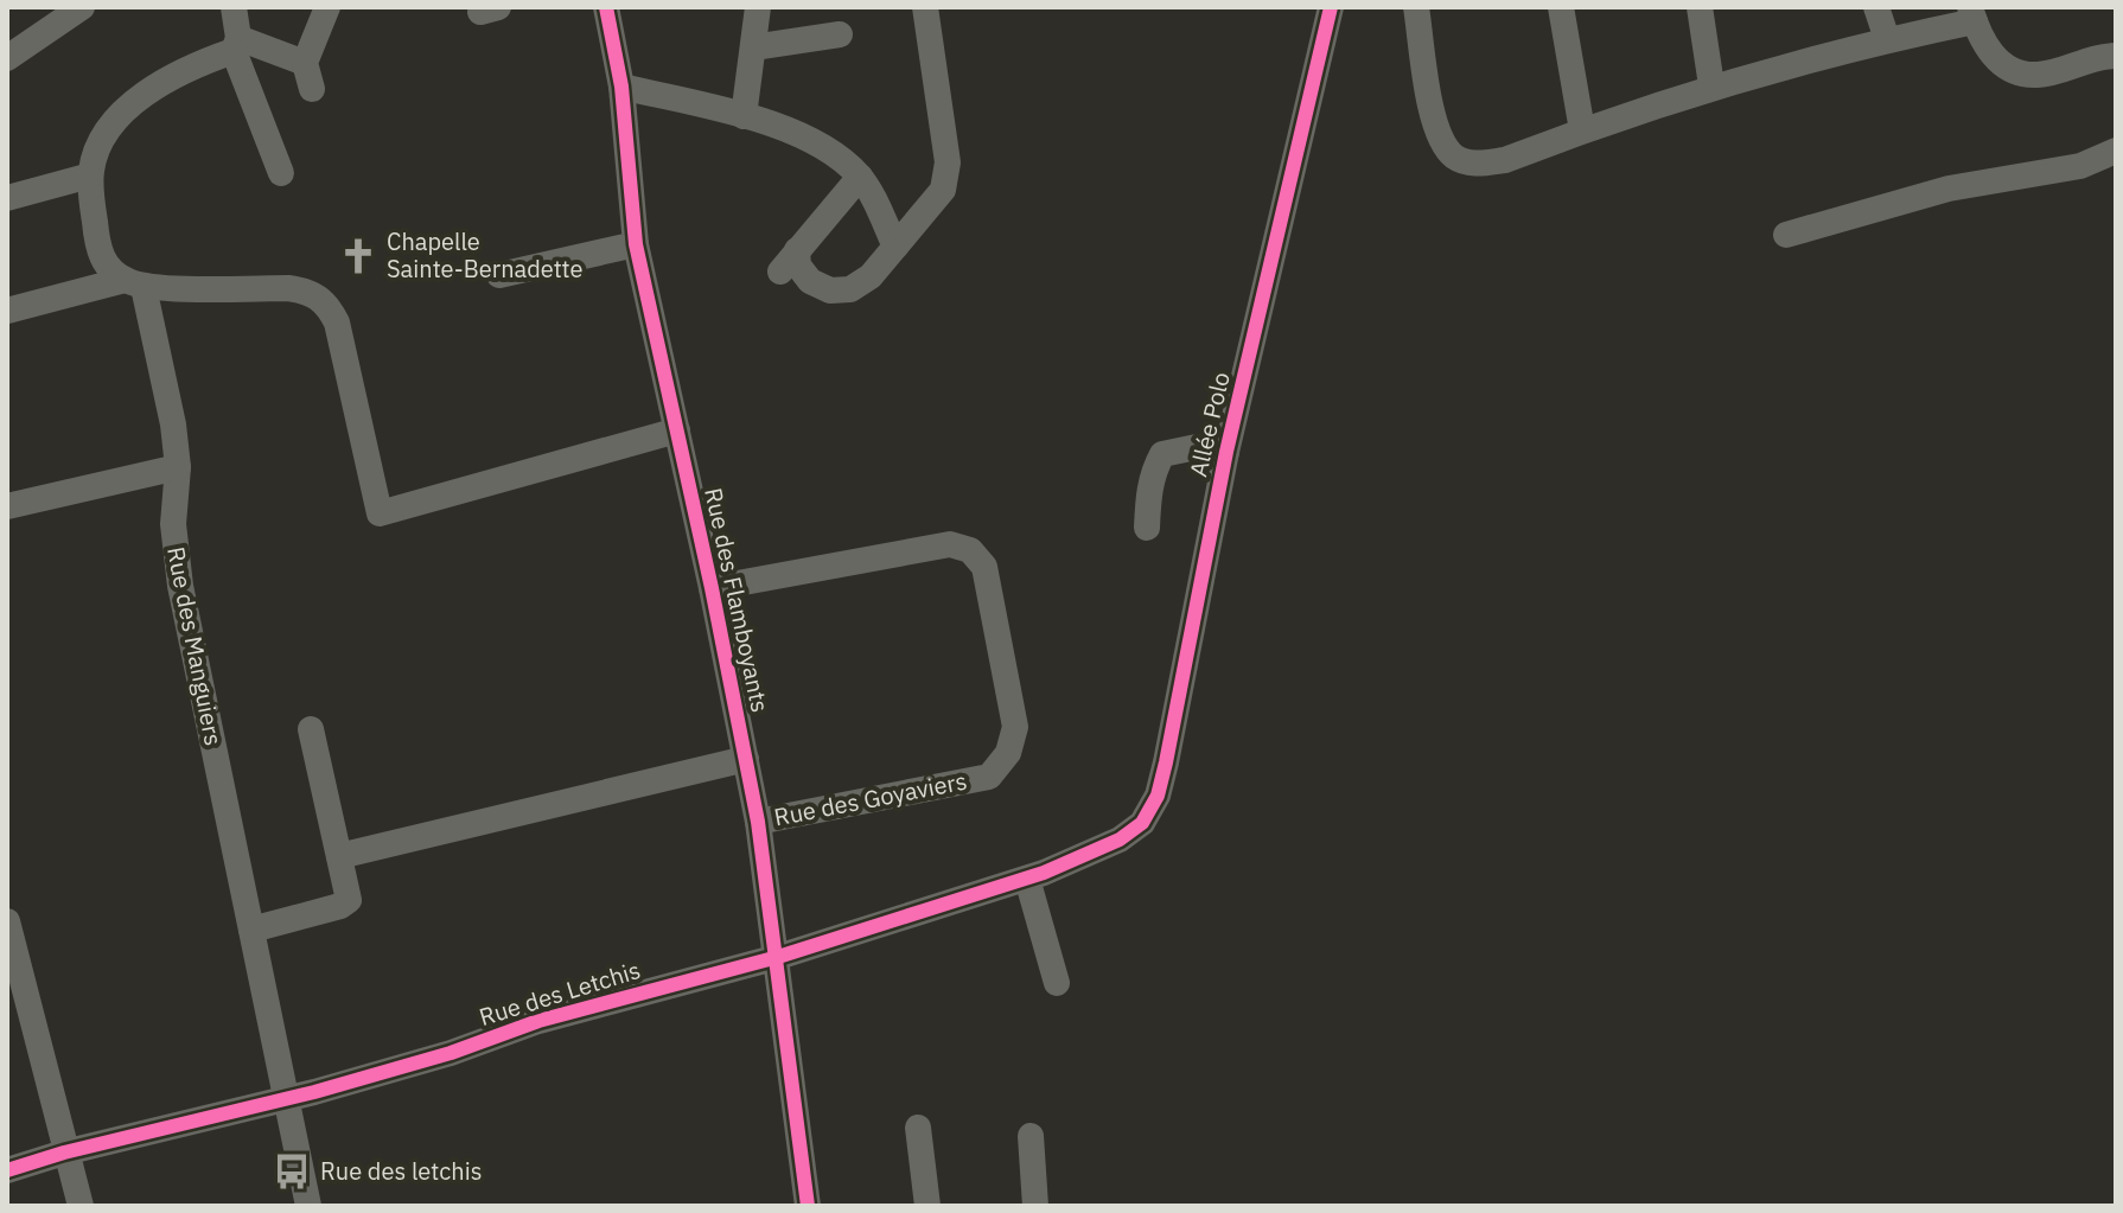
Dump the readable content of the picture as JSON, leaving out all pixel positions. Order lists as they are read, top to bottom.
{
  "streets": {
    "street": [
      "Allée Polo",
      "Rue des Flamboyants",
      "Rue des Manguiers",
      "Rue des Goyaviers",
      "Rue des Letchis"
    ]
  },
  "crossings": [
    ["Allée Polo", "Rue des Letchis"],
    ["Rue des Flamboyants", "Rue des Goyaviers"],
    ["Rue des Flamboyants", "Rue des Letchis"],
    ["Rue des Manguiers", "Rue des Letchis"]
  ],
  "places": {
    "church": ["Chapelle Sainte-Bernadette"],
    "bus stop": ["Rue des letchis"]
  }
}
